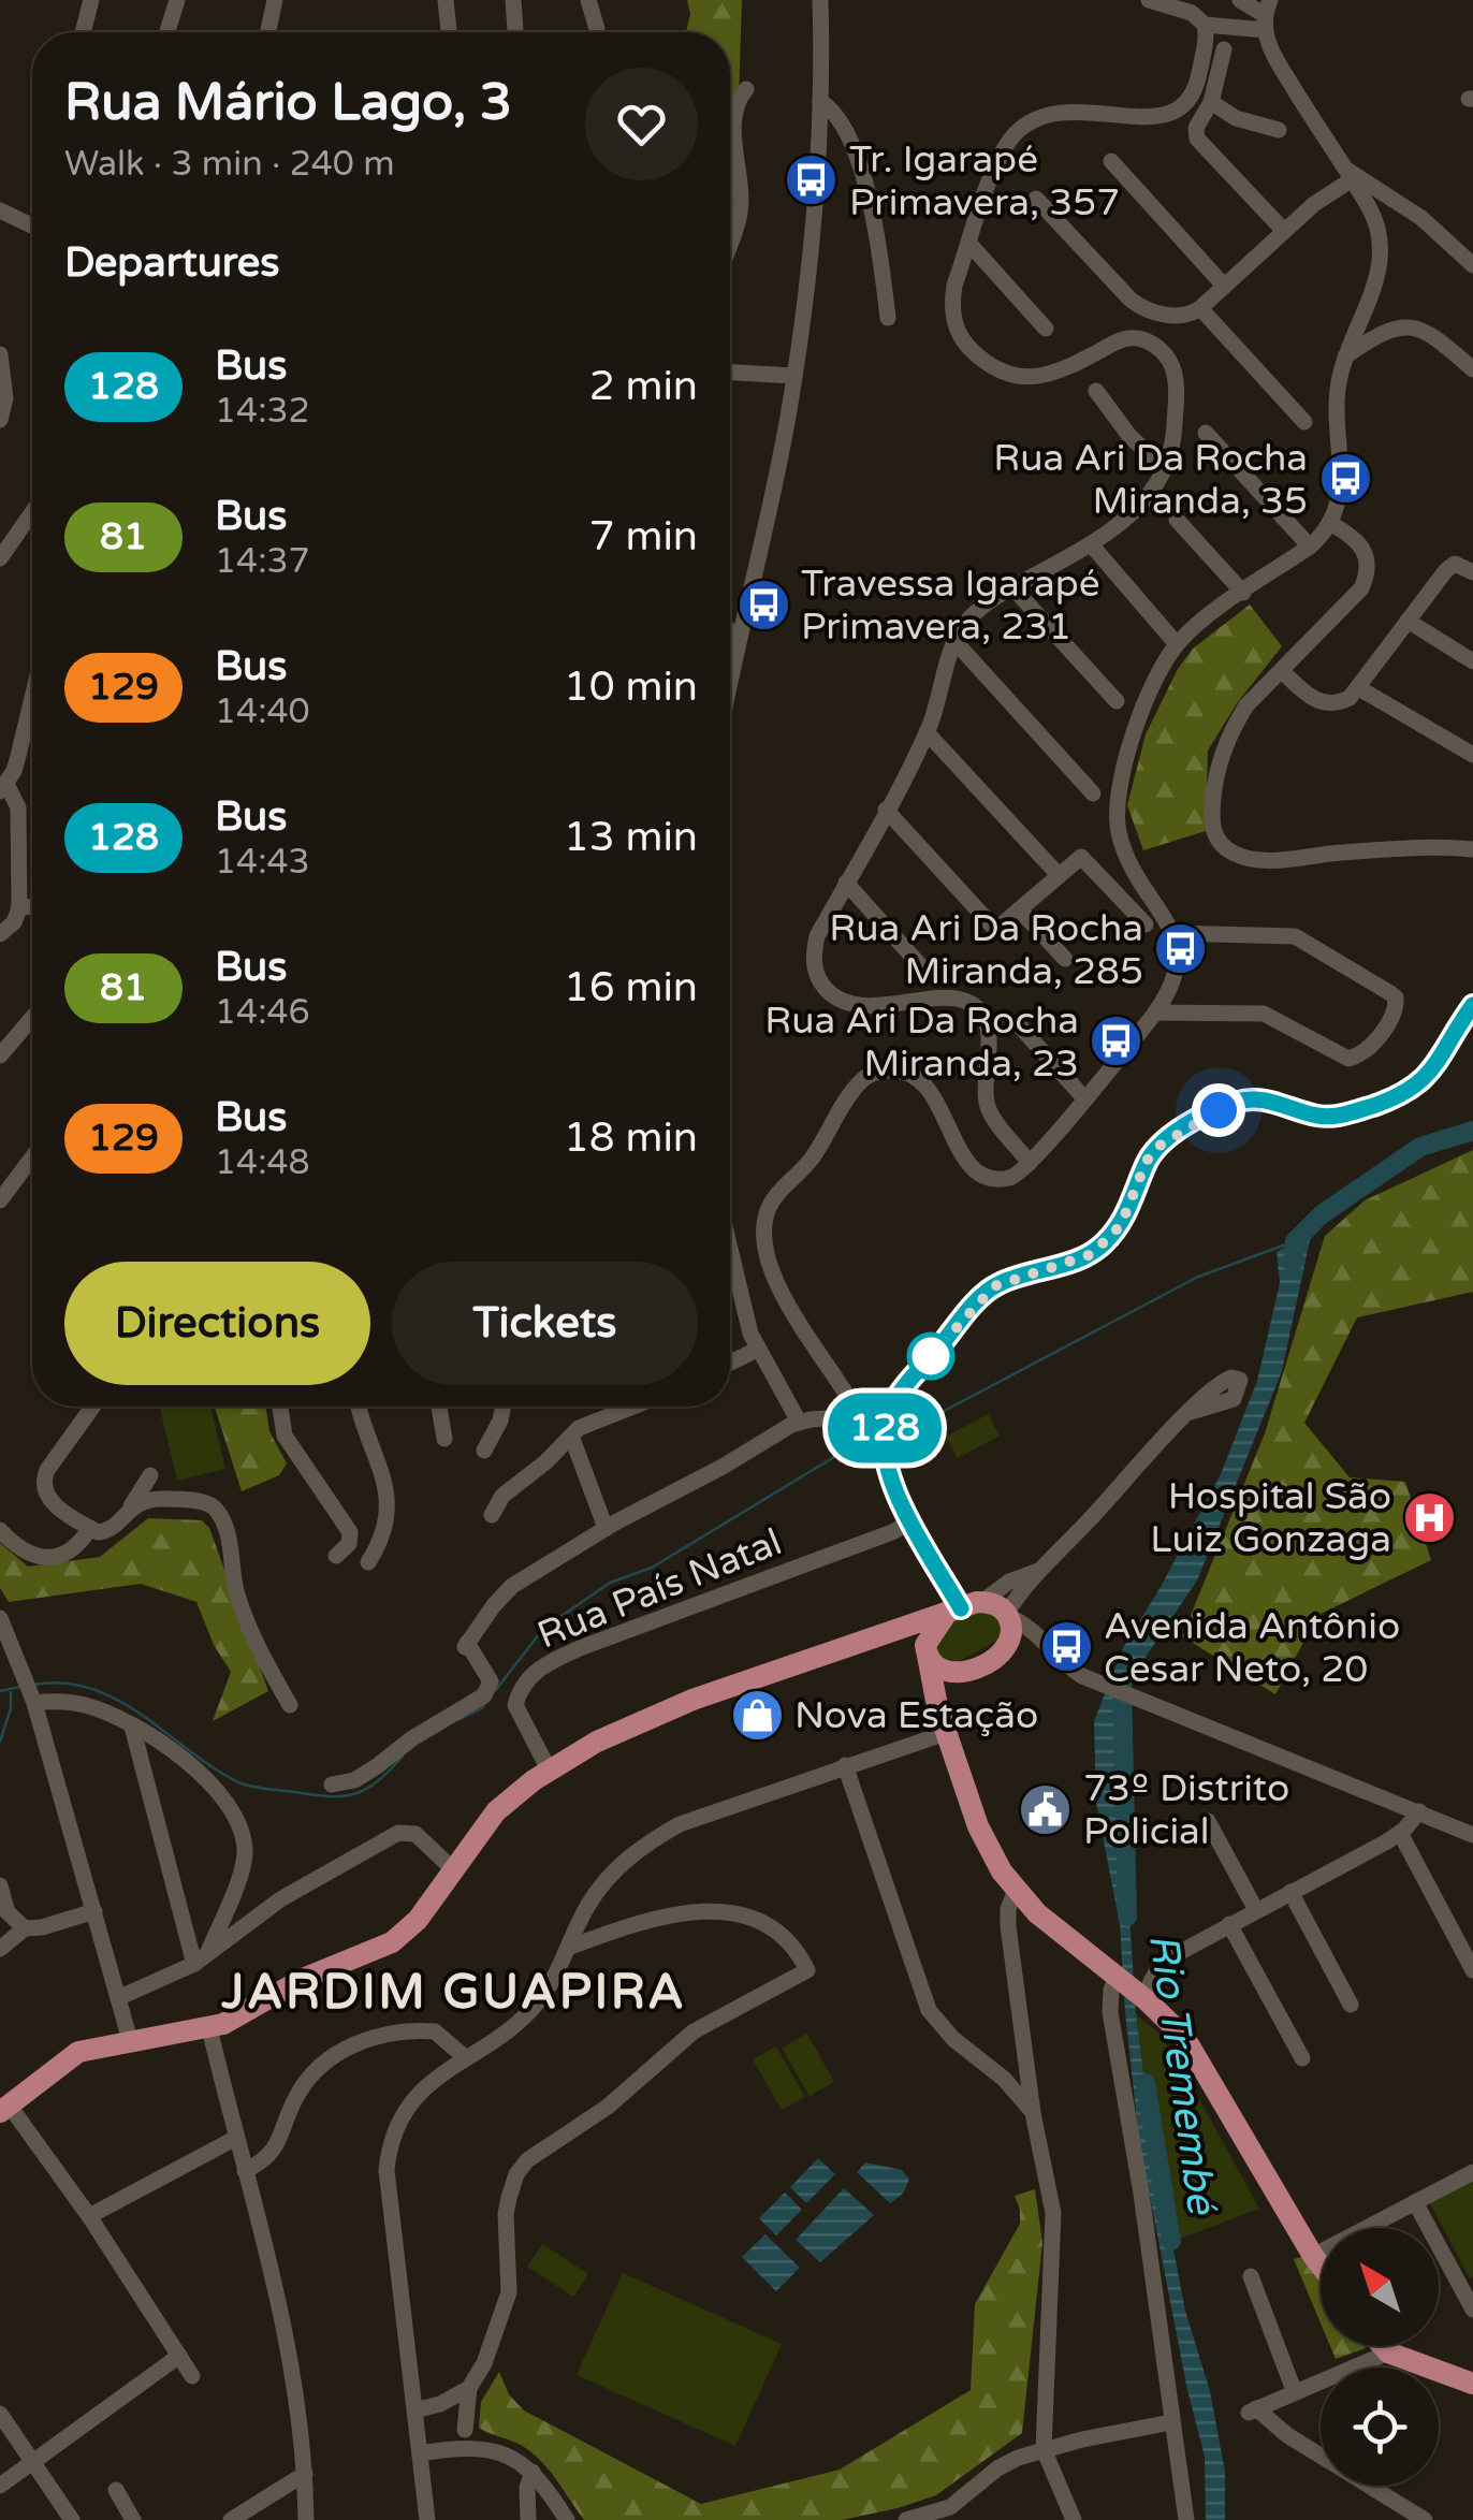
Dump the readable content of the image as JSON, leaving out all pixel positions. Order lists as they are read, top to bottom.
{
  "streets": {
    "street": ["Rua País Natal"]
  },
  "districts": ["JARDIM GUAPIRA"],
  "water": ["Rio Tremembé"],
  "places": {
    "bus stop": [
      "Tr. Igarapé Primavera, 357",
      "Rua Ari Da Rocha Miranda, 35",
      "Travessa Igarapé Primavera, 231",
      "Rua Ari Da Rocha Miranda, 285",
      "Rua Ari Da Rocha Miranda, 23",
      "Avenida Antônio Cesar Neto, 20"
    ],
    "hospital": ["Hospital São Luiz Gonzaga"],
    "shop": ["Nova Estação"],
    "public building": ["73º Distrito Policial"]
  },
  "lines": ["bus line 128"],
  "north": "top left",
  "page": {
    "on_map": "128",
    "heading": [
      ["Rua Mário Lago, 3", "Walk · 3 min · 240 m"],
      "Departures"
    ],
    "list": [
      {
        "mark": "128",
        "name": "Bus",
        "note": "14:32",
        "value": "2 min"
      },
      {
        "mark": "81",
        "name": "Bus",
        "note": "14:37",
        "value": "7 min"
      },
      {
        "mark": "129",
        "name": "Bus",
        "note": "14:40",
        "value": "10 min"
      },
      {
        "mark": "128",
        "name": "Bus",
        "note": "14:43",
        "value": "13 min"
      },
      {
        "mark": "81",
        "name": "Bus",
        "note": "14:46",
        "value": "16 min"
      },
      {
        "mark": "129",
        "name": "Bus",
        "note": "14:48",
        "value": "18 min"
      }
    ],
    "buttons": ["Directions", "Tickets"]
  }
}
